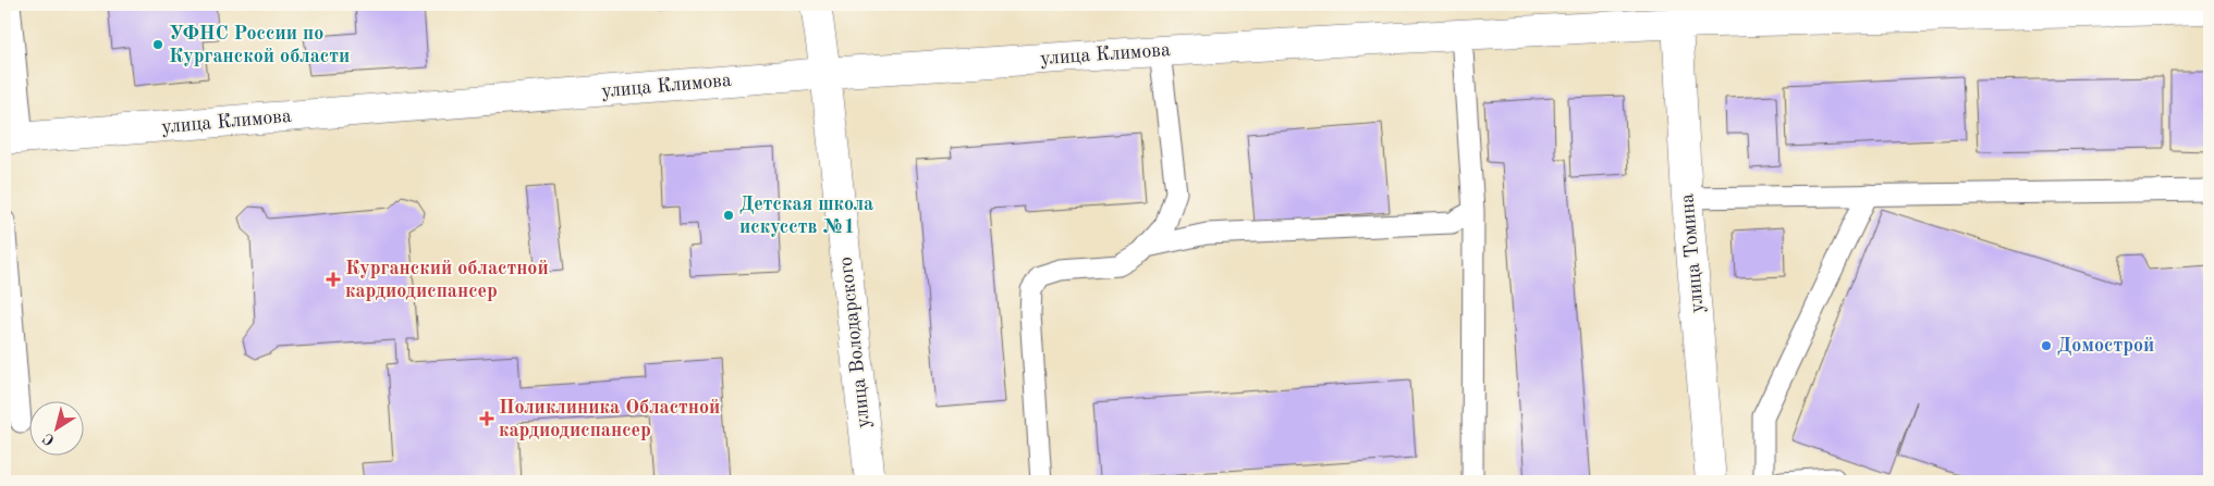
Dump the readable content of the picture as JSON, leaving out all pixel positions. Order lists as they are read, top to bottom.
{
  "streets": {
    "street": ["улица Климова", "улица Томина", "улица Володарского"]
  },
  "crossings": [
    ["улица Климова", "улица Томина"],
    ["улица Климова", "улица Володарского"]
  ],
  "places": {
    "other": ["УФНС России по Курганской области", "Детская школа искусств №1", "Домострой"],
    "health": ["Курганский областной кардиодиспансер", "Поликлиника Областной кардиодиспансер"]
  },
  "north": "bottom left"
}
